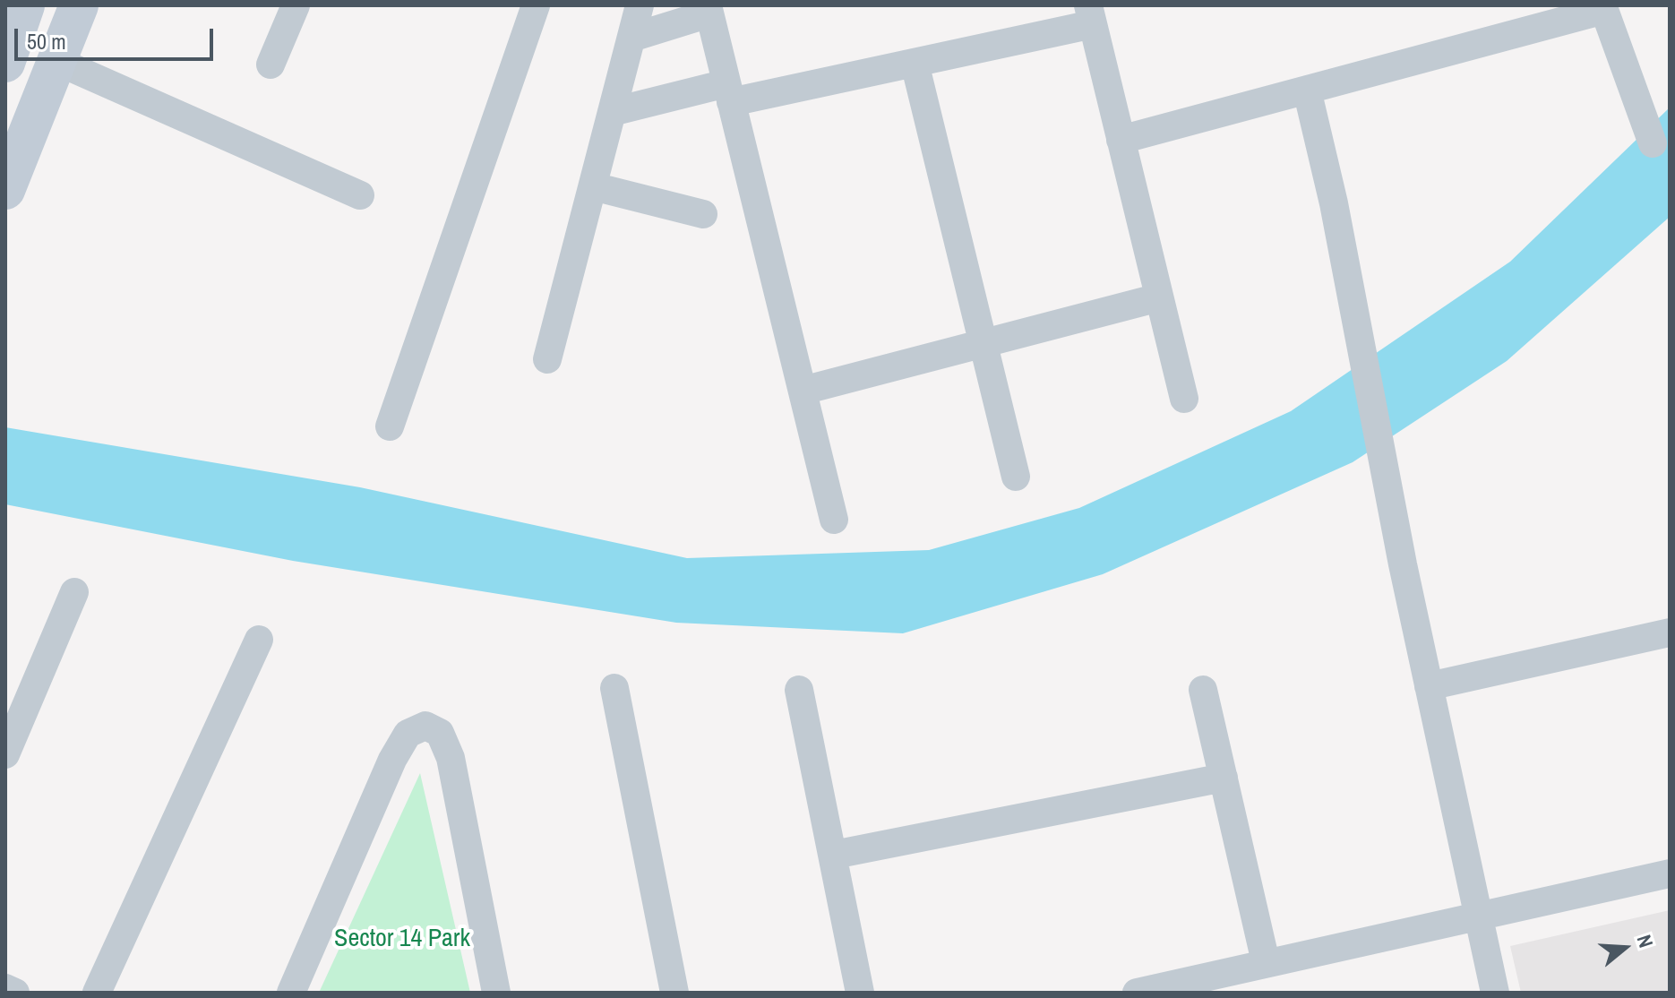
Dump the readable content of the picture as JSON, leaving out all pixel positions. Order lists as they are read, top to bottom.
{
  "parks": ["Sector 14 Park"],
  "scale_bar": "50 m",
  "north": "right"
}
